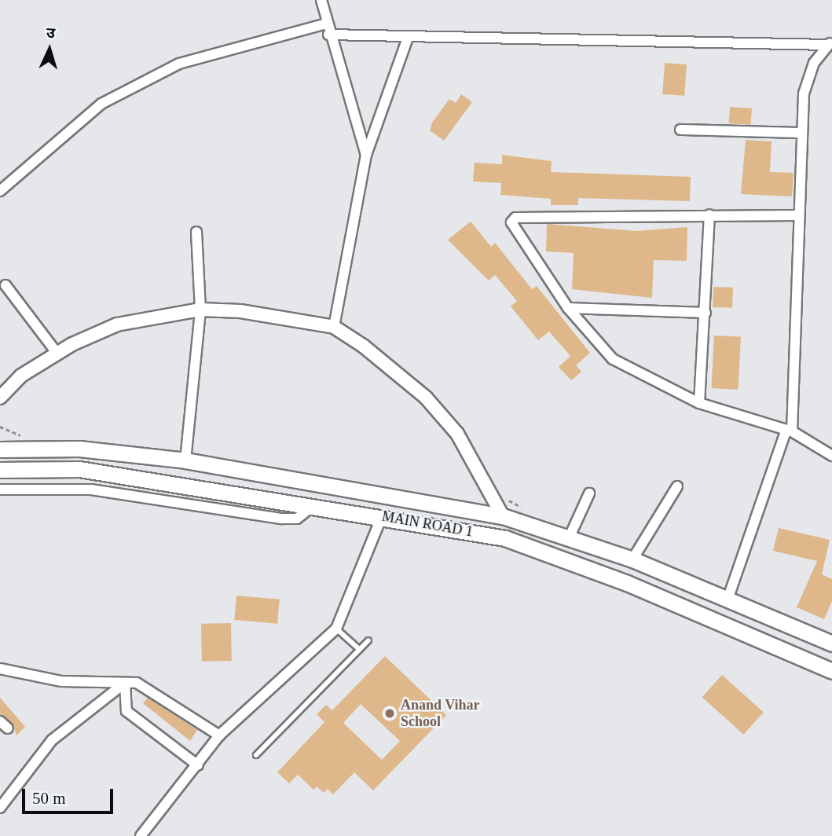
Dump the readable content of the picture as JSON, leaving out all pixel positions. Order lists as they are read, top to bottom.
{
  "streets": {
    "main road": ["MAIN ROAD 1"]
  },
  "places": ["Anand Vihar School"],
  "scale_bar": "50 m",
  "north": "top"
}
